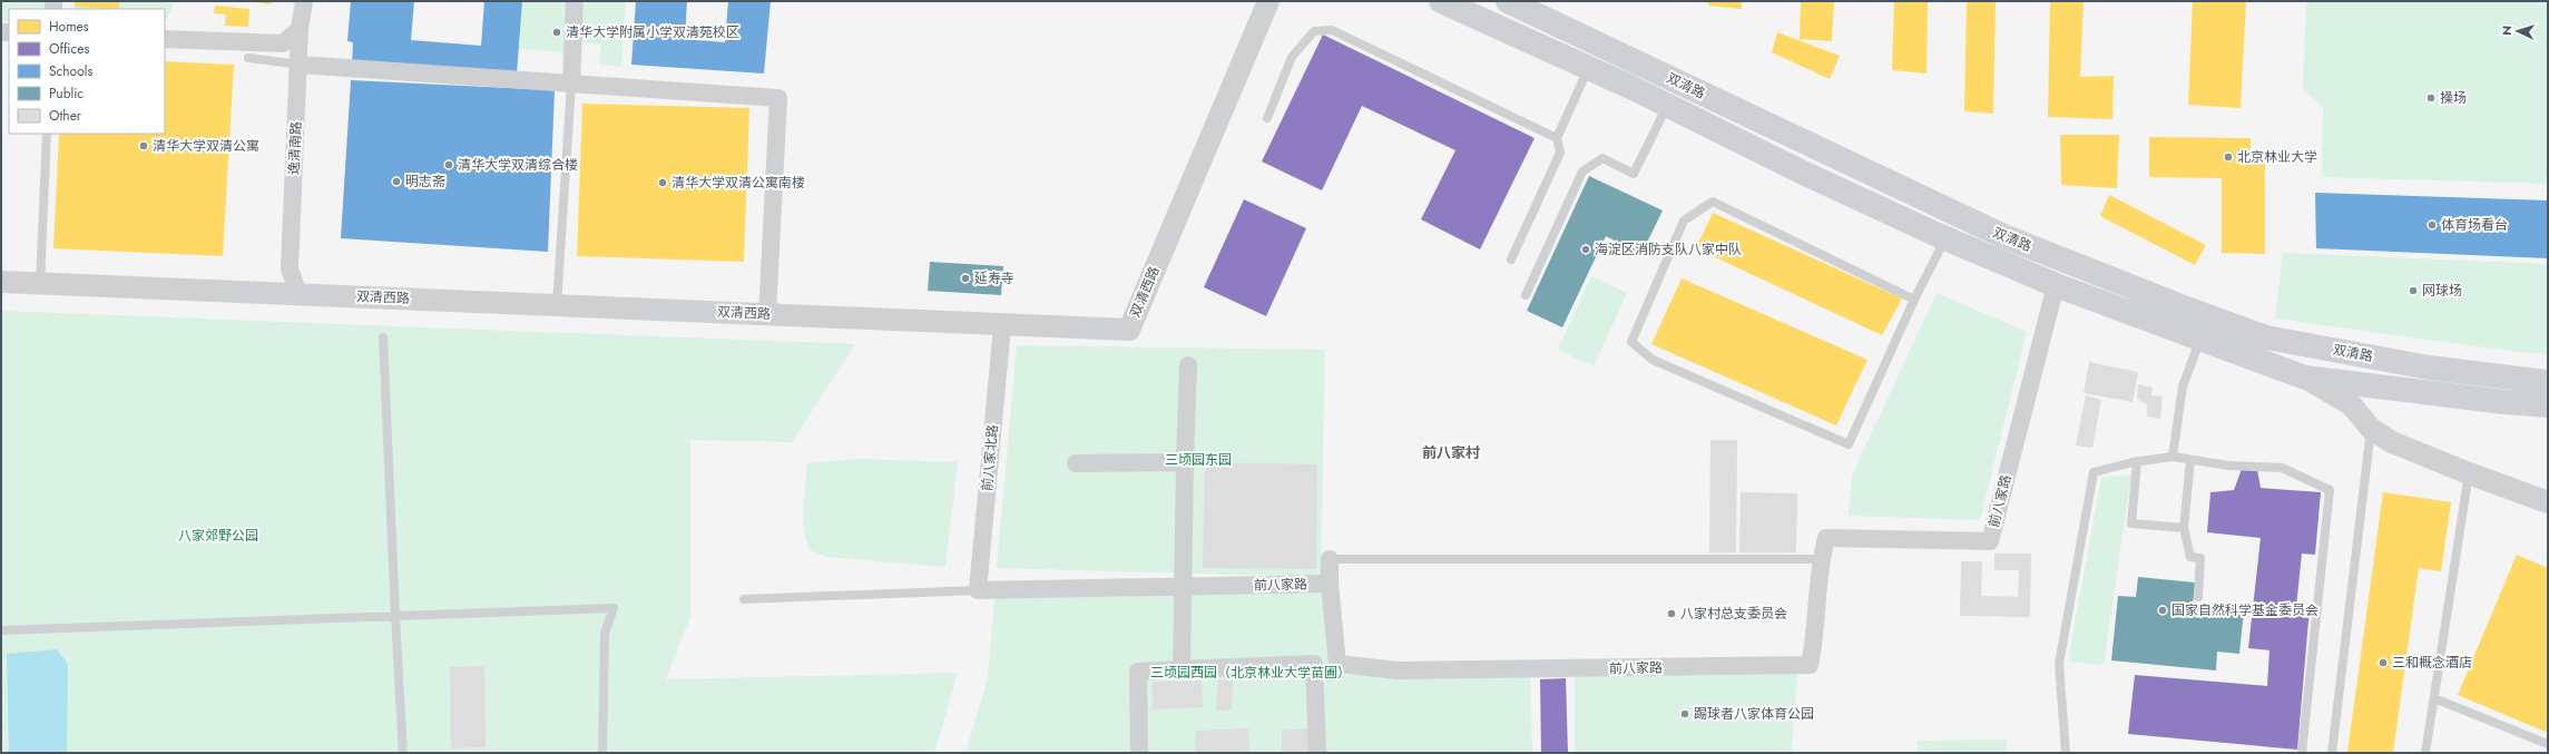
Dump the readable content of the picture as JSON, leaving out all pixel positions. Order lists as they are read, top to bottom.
{
  "streets": {
    "main road": ["双清路"],
    "street": [
      "逸清南路",
      "双清西路",
      "前八家北路",
      "前八家路"
    ]
  },
  "crossings": [
    ["双清路", "前八家路"],
    ["逸清南路", "双清西路"],
    ["双清西路", "前八家北路"],
    ["前八家北路", "前八家路"]
  ],
  "districts": ["前八家村"],
  "parks": ["三顷园东园", "八家郊野公园", "三顷园西园（北京林业大学苗圃）"],
  "places": [
    "清华大学附属小学双清苑校区",
    "操场",
    "清华大学双清公寓",
    "北京林业大学",
    "清华大学双清综合楼",
    "明志斋",
    "清华大学双清公寓南楼",
    "体育场看台",
    "海淀区消防支队八家中队",
    "延寿寺",
    "网球场",
    "国家自然科学基金委员会",
    "八家村总支委员会",
    "三和概念酒店",
    "踢球者八家体育公园"
  ],
  "legend": [
    "Homes",
    "Offices",
    "Schools",
    "Public",
    "Other"
  ],
  "north": "left"
}
